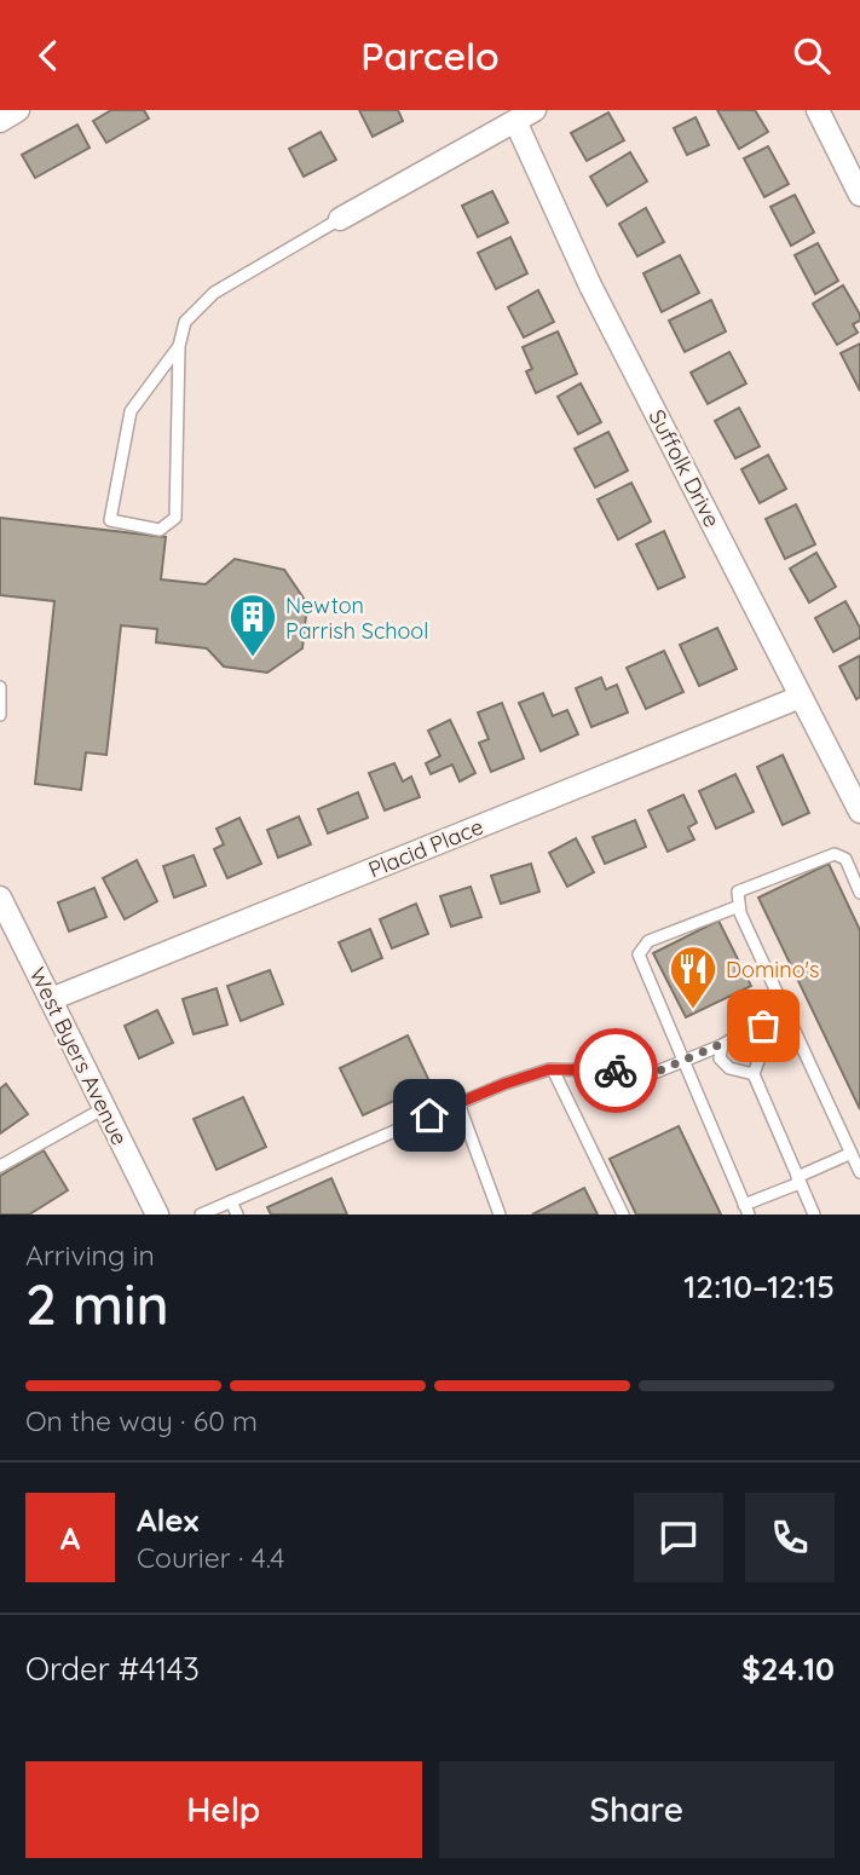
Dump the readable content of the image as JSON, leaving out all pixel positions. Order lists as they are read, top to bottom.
{
  "streets": {
    "street": ["Suffolk Drive", "Placid Place", "West Byers Avenue"]
  },
  "crossings": [
    ["Suffolk Drive", "Placid Place"],
    ["Placid Place", "West Byers Avenue"]
  ],
  "places": {
    "building": ["Newton Parrish School"],
    "restaurant": ["Domino's"]
  },
  "page": {
    "header": "Parcelo",
    "heading": ["2 min", "Arriving in", "12:10–12:15"],
    "panel": [
      "Alex",
      "Courier · 4.4",
      "Order #4143",
      "$24.10"
    ],
    "bar": "On the way · 60 m",
    "round": "A",
    "buttons": ["Help", "Share"]
  }
}
